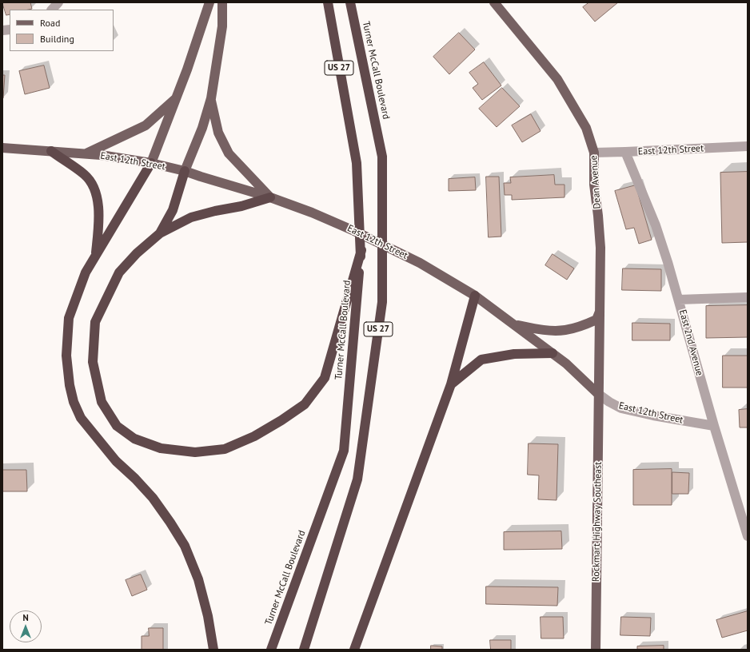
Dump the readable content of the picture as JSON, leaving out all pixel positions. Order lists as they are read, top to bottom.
{
  "streets": {
    "highway": ["US 27", "Turner McCall Boulevard"],
    "main road": ["East 12th Street", "Dean Avenue", "Rockmart Highway Southeast"],
    "street": ["East 2nd Avenue"]
  },
  "crossings": [
    ["East 12th Street", "Dean Avenue"],
    ["East 12th Street", "East 2nd Avenue"],
    ["East 12th Street", "Rockmart Highway Southeast"],
    ["Dean Avenue", "Rockmart Highway Southeast"]
  ],
  "legend": ["Road", "Building"],
  "north": "top"
}
